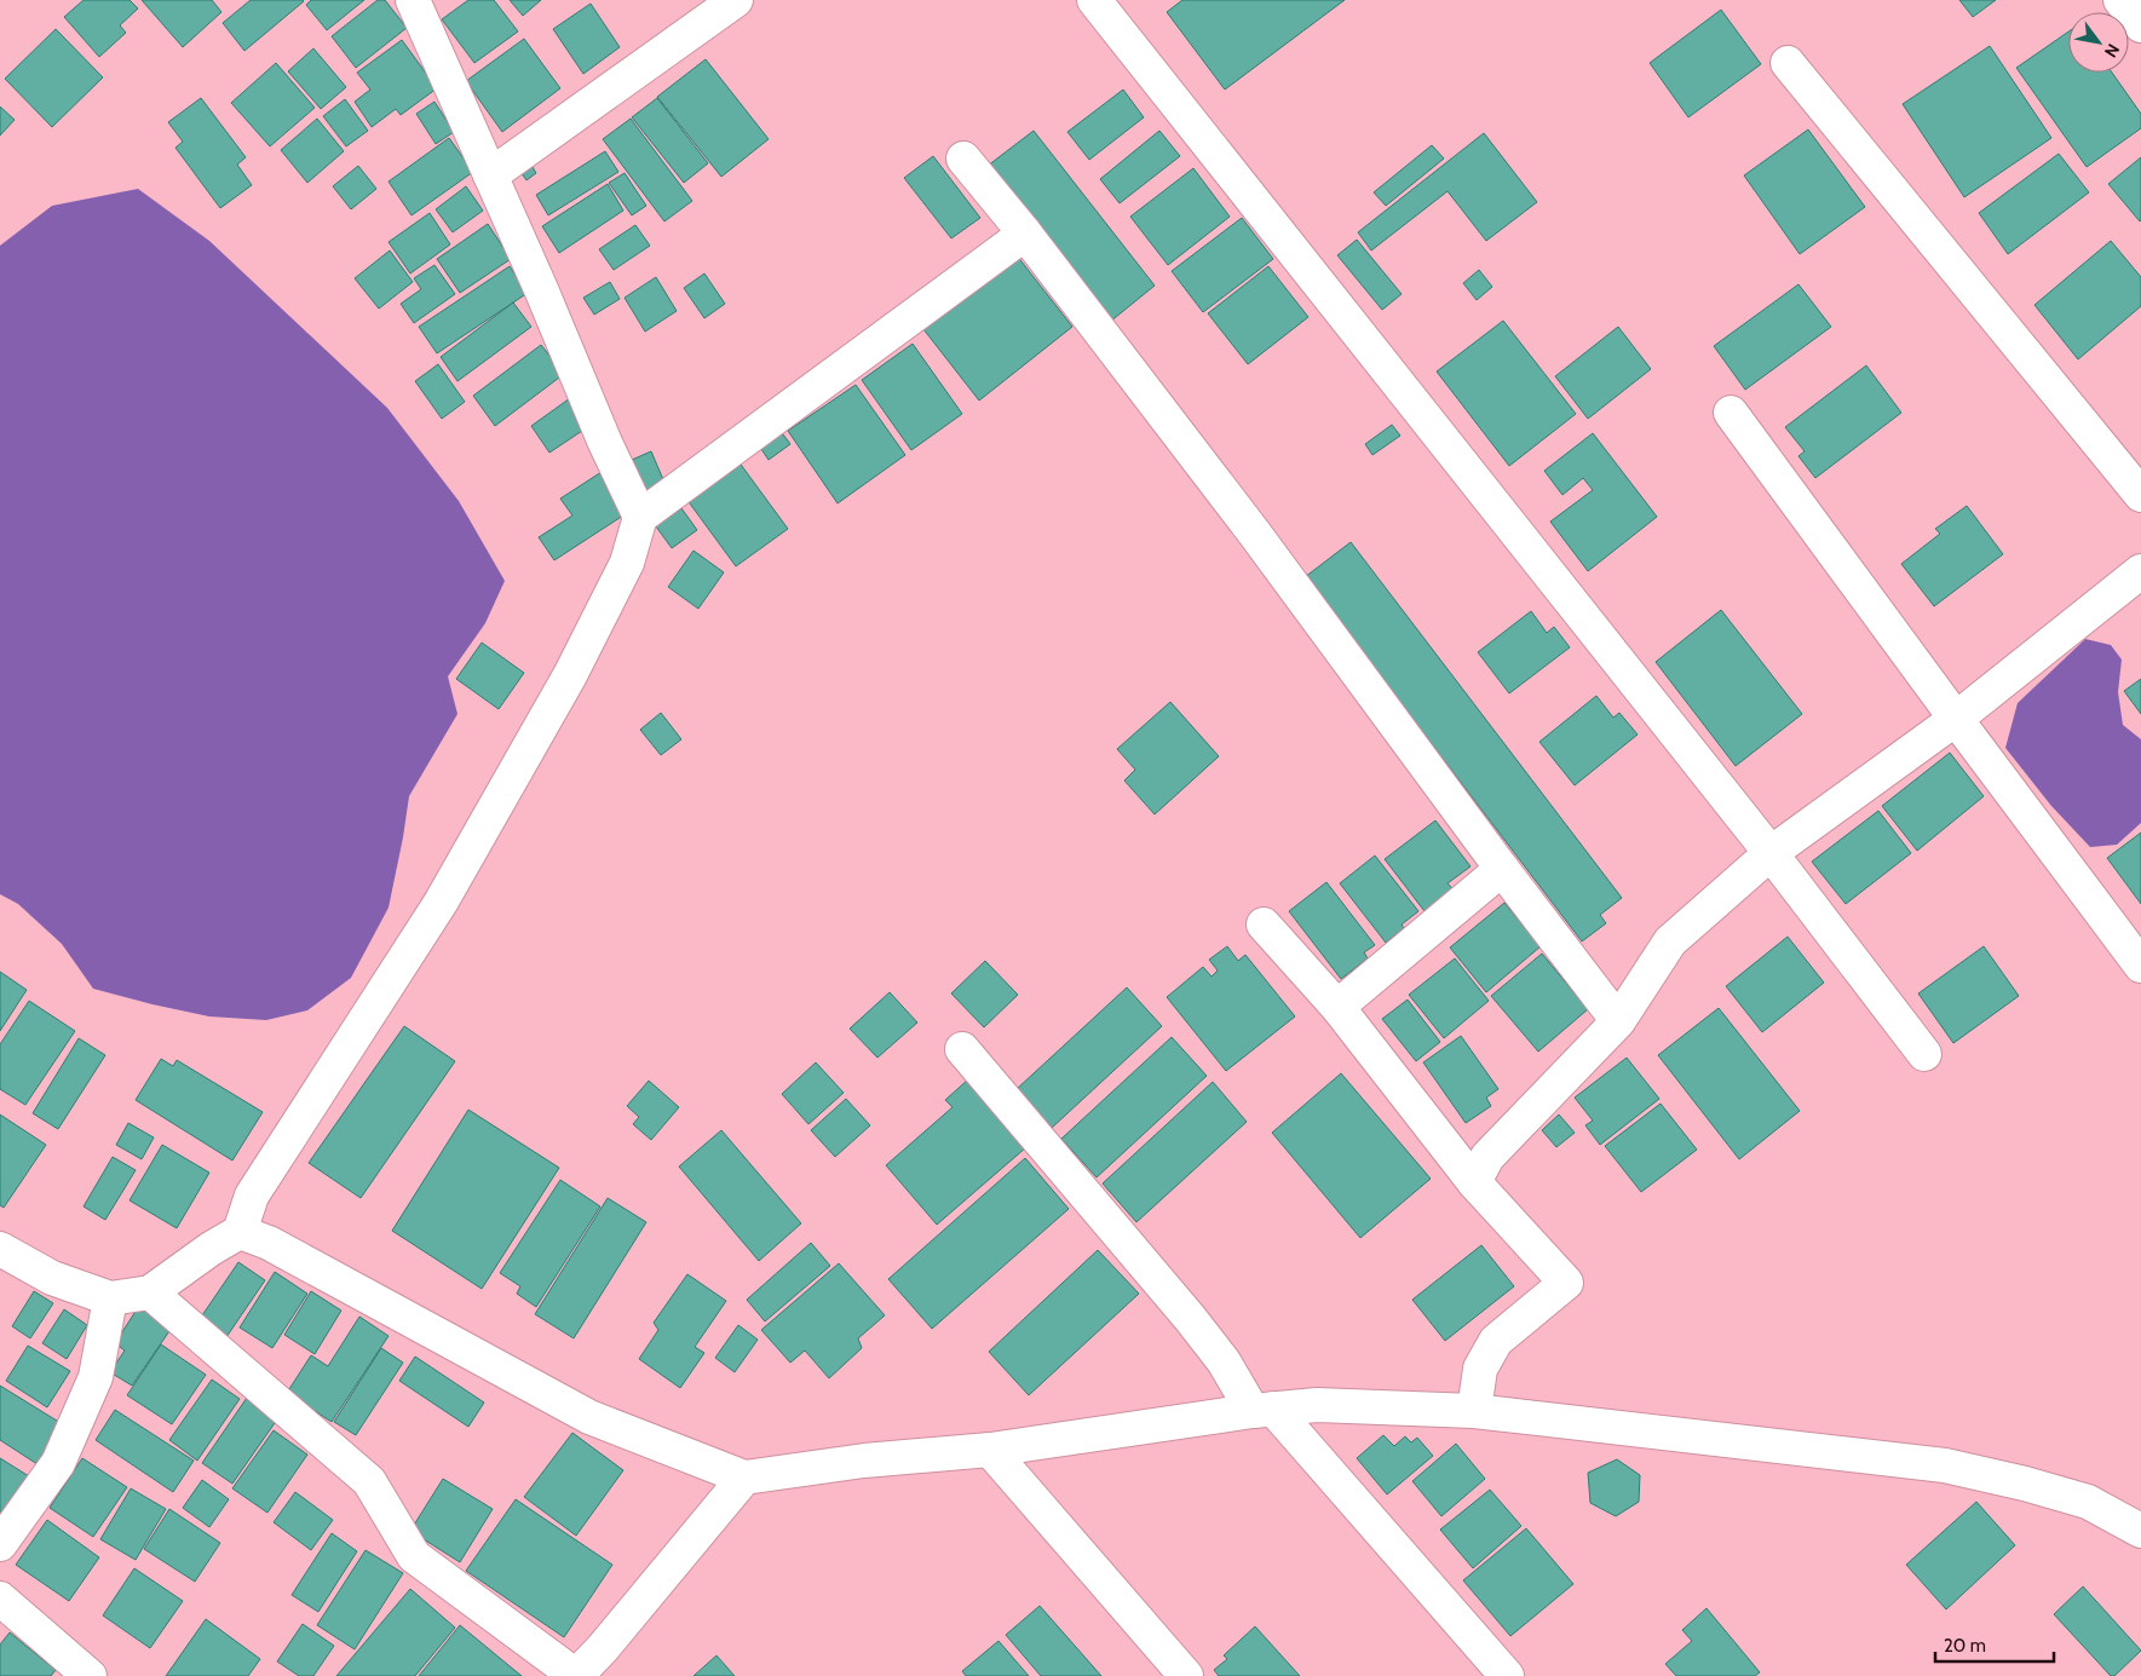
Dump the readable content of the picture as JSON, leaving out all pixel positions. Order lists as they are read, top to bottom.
{
  "scale_bar": "20 m",
  "north": "bottom right"
}
